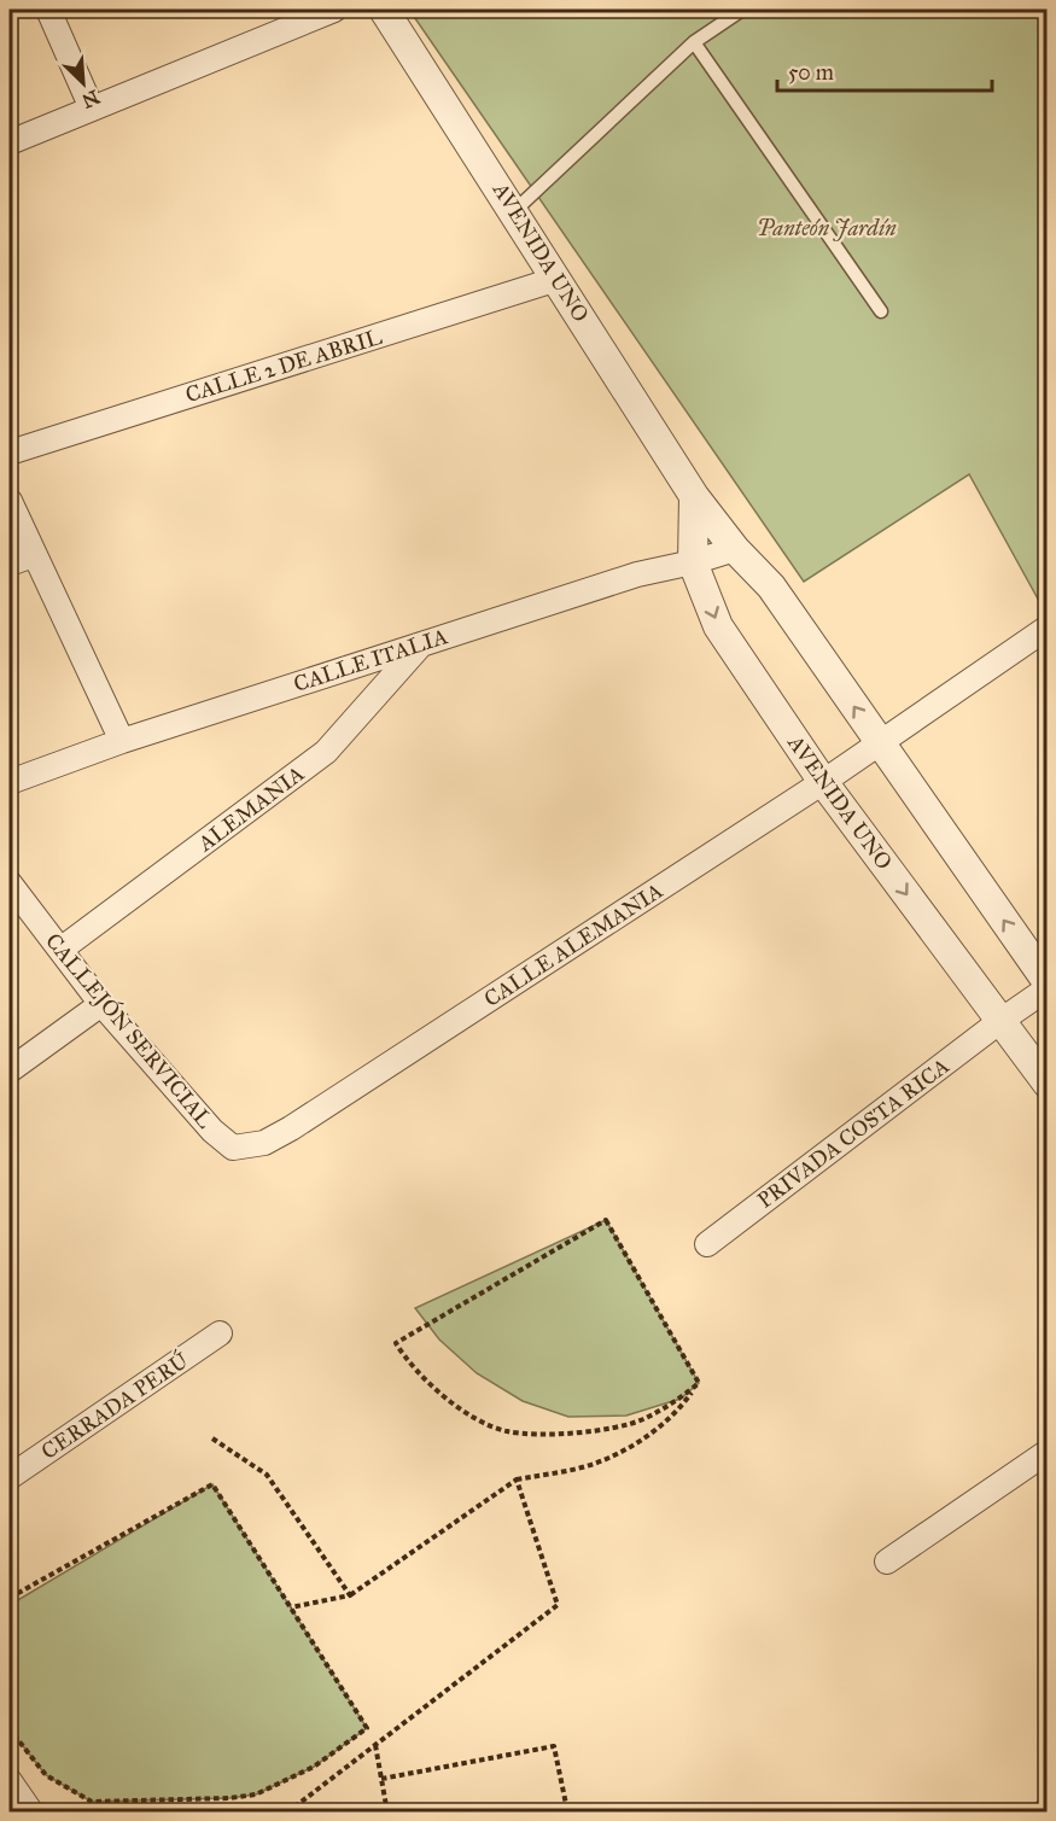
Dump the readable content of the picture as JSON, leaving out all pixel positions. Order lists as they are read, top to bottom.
{
  "streets": {
    "street": [
      "AVENIDA UNO",
      "CALLE 2 DE ABRIL",
      "CALLE ITALIA",
      "ALEMANIA",
      "CALLE ALEMANIA",
      "CALLEJÓN SERVICIAL",
      "PRIVADA COSTA RICA",
      "CERRADA PERÚ"
    ]
  },
  "crossings": [
    ["AVENIDA UNO", "CALLE 2 DE ABRIL"],
    ["AVENIDA UNO", "CALLE ITALIA"],
    ["AVENIDA UNO", "CALLE ALEMANIA"],
    ["AVENIDA UNO", "PRIVADA COSTA RICA"],
    ["CALLE ITALIA", "ALEMANIA"],
    ["ALEMANIA", "CALLEJÓN SERVICIAL"],
    ["CALLE ALEMANIA", "CALLEJÓN SERVICIAL"]
  ],
  "parks": ["Panteón Jardín"],
  "scale_bar": "50 m",
  "north": "bottom right"
}
